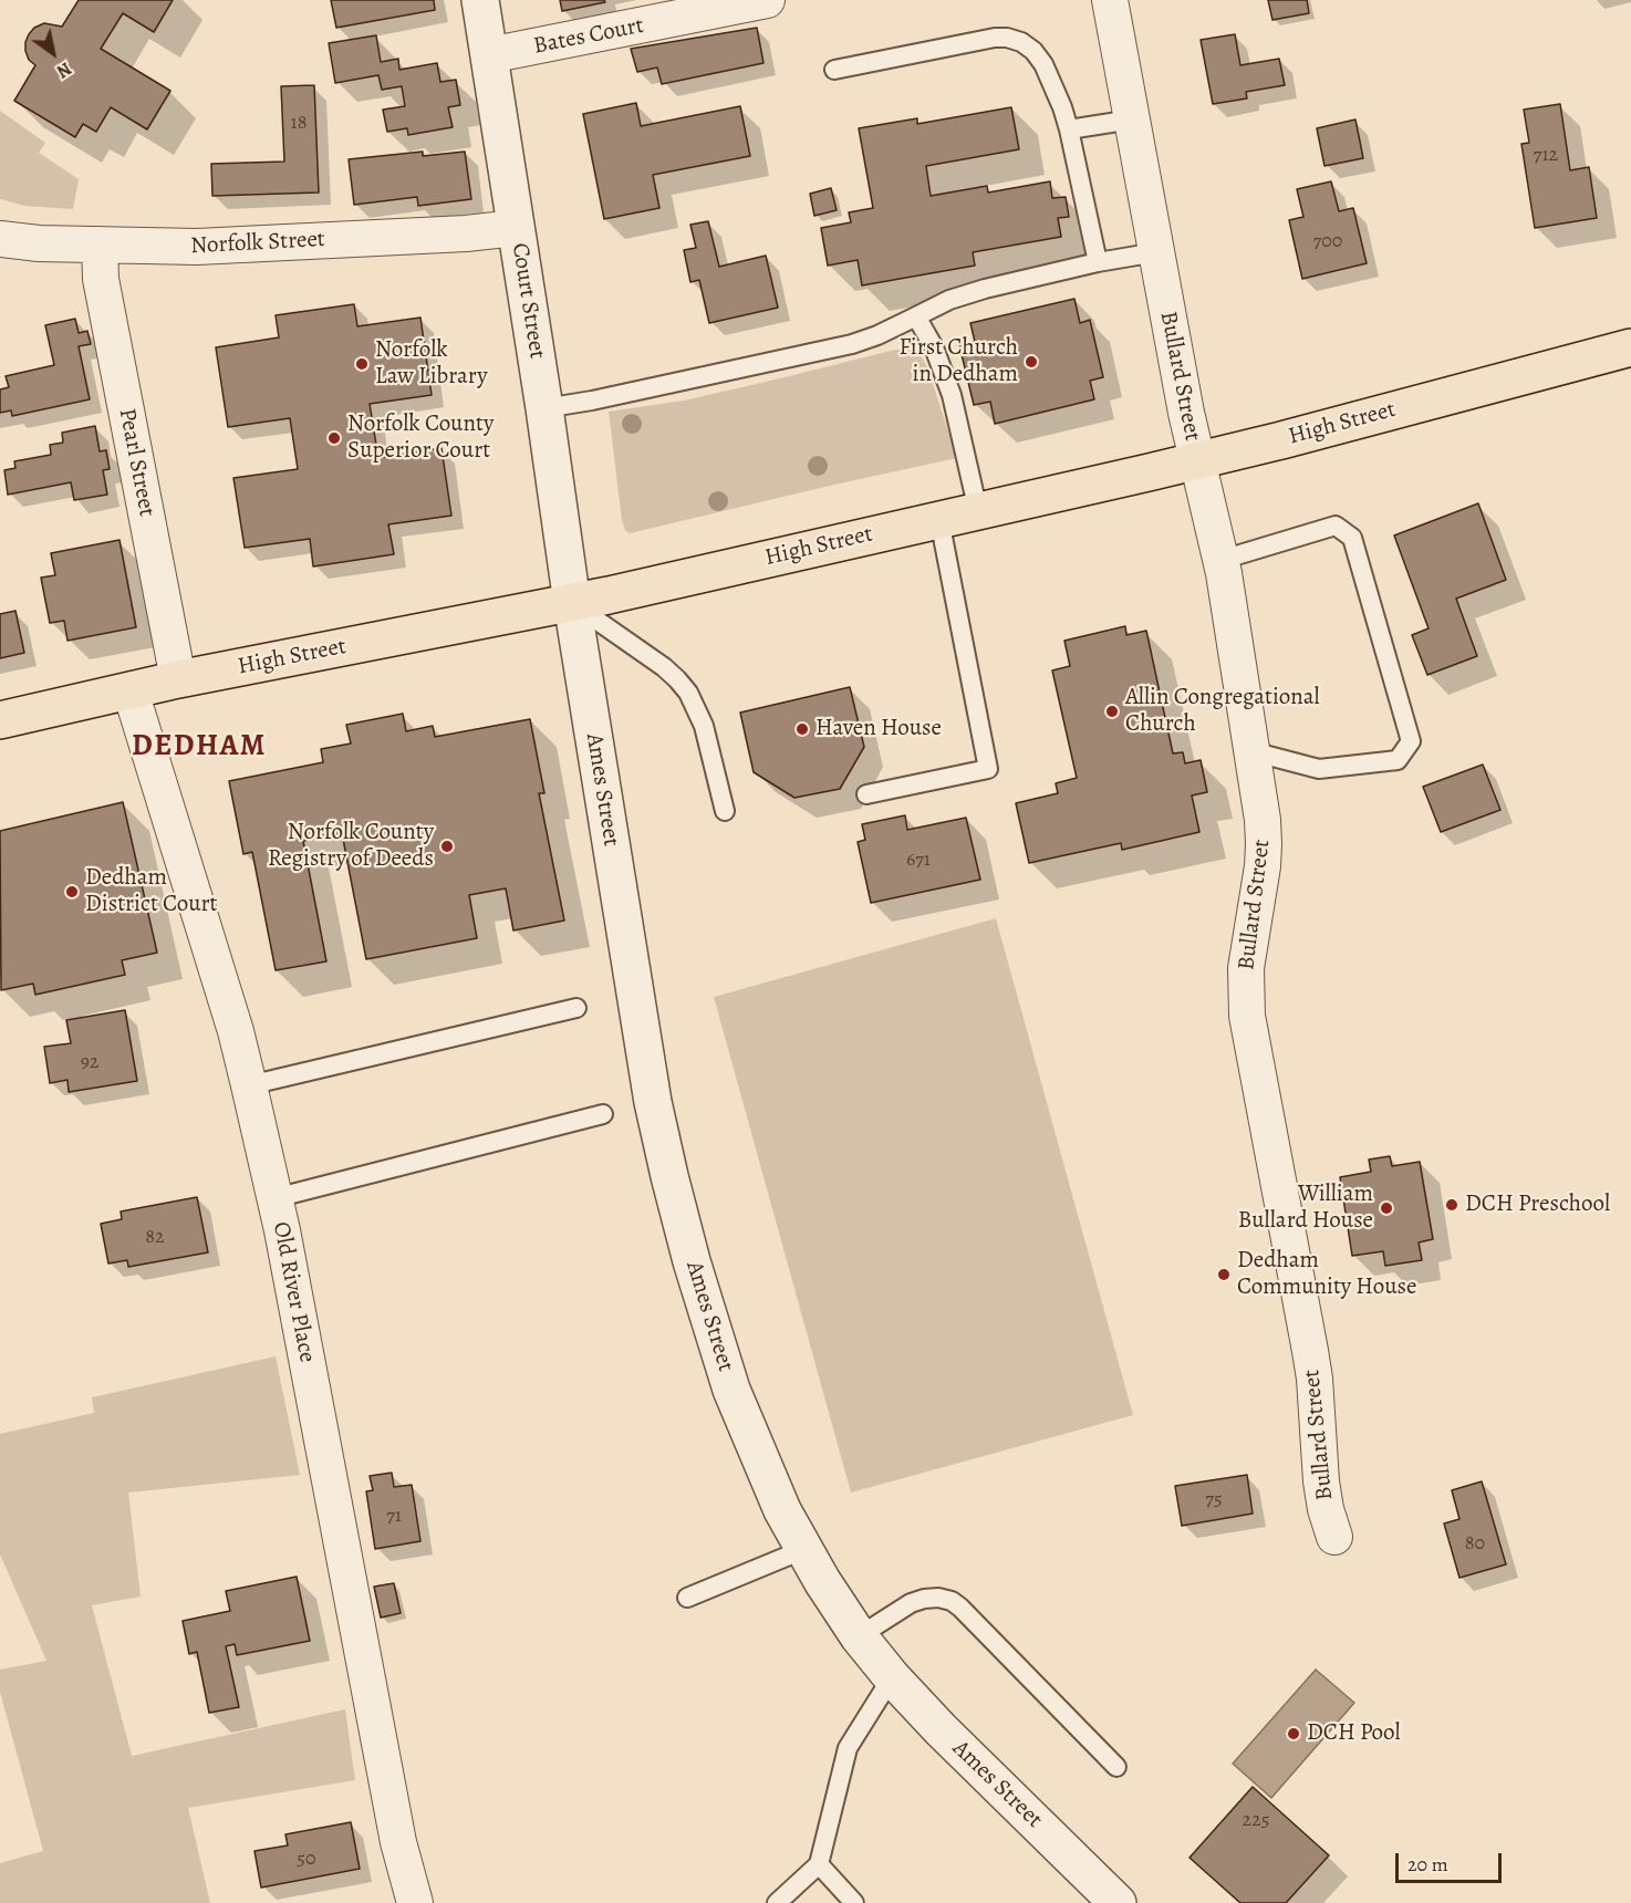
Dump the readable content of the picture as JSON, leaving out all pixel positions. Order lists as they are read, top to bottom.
{
  "streets": {
    "main road": ["High Street"],
    "street": [
      "Bates Court",
      "Norfolk Street",
      "Court Street",
      "Bullard Street",
      "Pearl Street",
      "Ames Street",
      "Old River Place"
    ]
  },
  "crossings": [
    ["Bates Court", "Court Street"],
    ["Norfolk Street", "Court Street"],
    ["Norfolk Street", "Pearl Street"],
    ["Court Street", "High Street"],
    ["Court Street", "Ames Street"],
    ["Bullard Street", "High Street"],
    ["High Street", "Pearl Street"],
    ["High Street", "Ames Street"],
    ["High Street", "Old River Place"]
  ],
  "districts": ["DEDHAM"],
  "places": [
    "First Church in Dedham",
    "Norfolk Law Library",
    "Norfolk County Superior Court",
    "Allin Congregational Church",
    "Haven House",
    "Norfolk County Registry of Deeds",
    "Dedham District Court",
    "DCH Preschool",
    "William Bullard House",
    "Dedham Community House",
    "DCH Pool"
  ],
  "house_numbers": [
    "18",
    "712",
    "700",
    "671",
    "92",
    "82",
    "75",
    "71",
    "80",
    "225",
    "50"
  ],
  "scale_bar": "20 m",
  "north": "bottom right"
}
